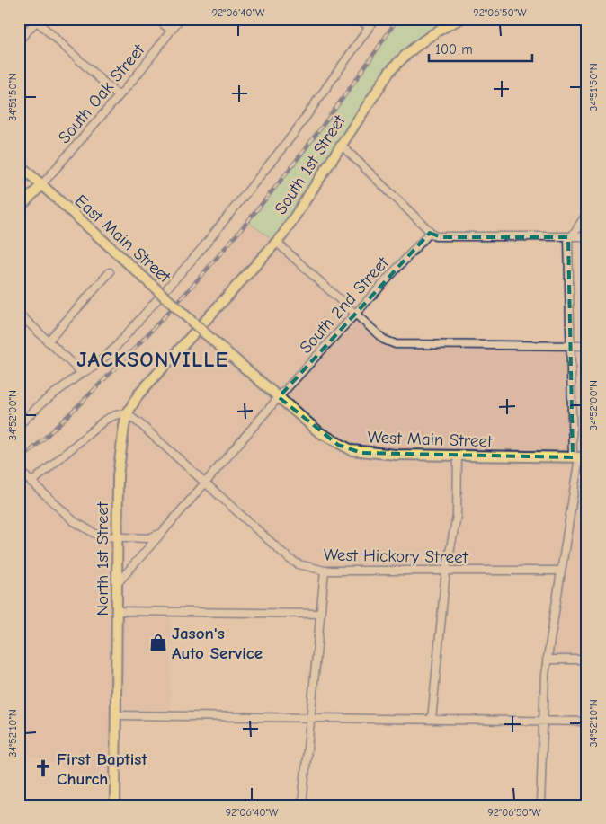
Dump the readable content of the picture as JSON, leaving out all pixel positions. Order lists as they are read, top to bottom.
{
  "streets": {
    "main road": [
      "South 1st Street",
      "East Main Street",
      "West Main Street",
      "North 1st Street"
    ],
    "street": ["South Oak Street", "South 2nd Street", "West Hickory Street"]
  },
  "crossings": [
    ["South Oak Street", "East Main Street"],
    ["South 1st Street", "North 1st Street"],
    ["East Main Street", "West Main Street"],
    ["South 2nd Street", "West Main Street"],
    ["South 2nd Street", "West Hickory Street"],
    ["South 2nd Street", "North 1st Street"],
    ["West Hickory Street", "North 1st Street"]
  ],
  "districts": ["JACKSONVILLE"],
  "places": {
    "shop": ["Jason's Auto Service"],
    "church": ["First Baptist Church"]
  },
  "scale_bar": "100 m",
  "coordinates": [
    "92°06'40\"W",
    "92°06'50\"W",
    "34°51'50\"N",
    "34°52'00\"N",
    "34°52'10\"N"
  ]
}
